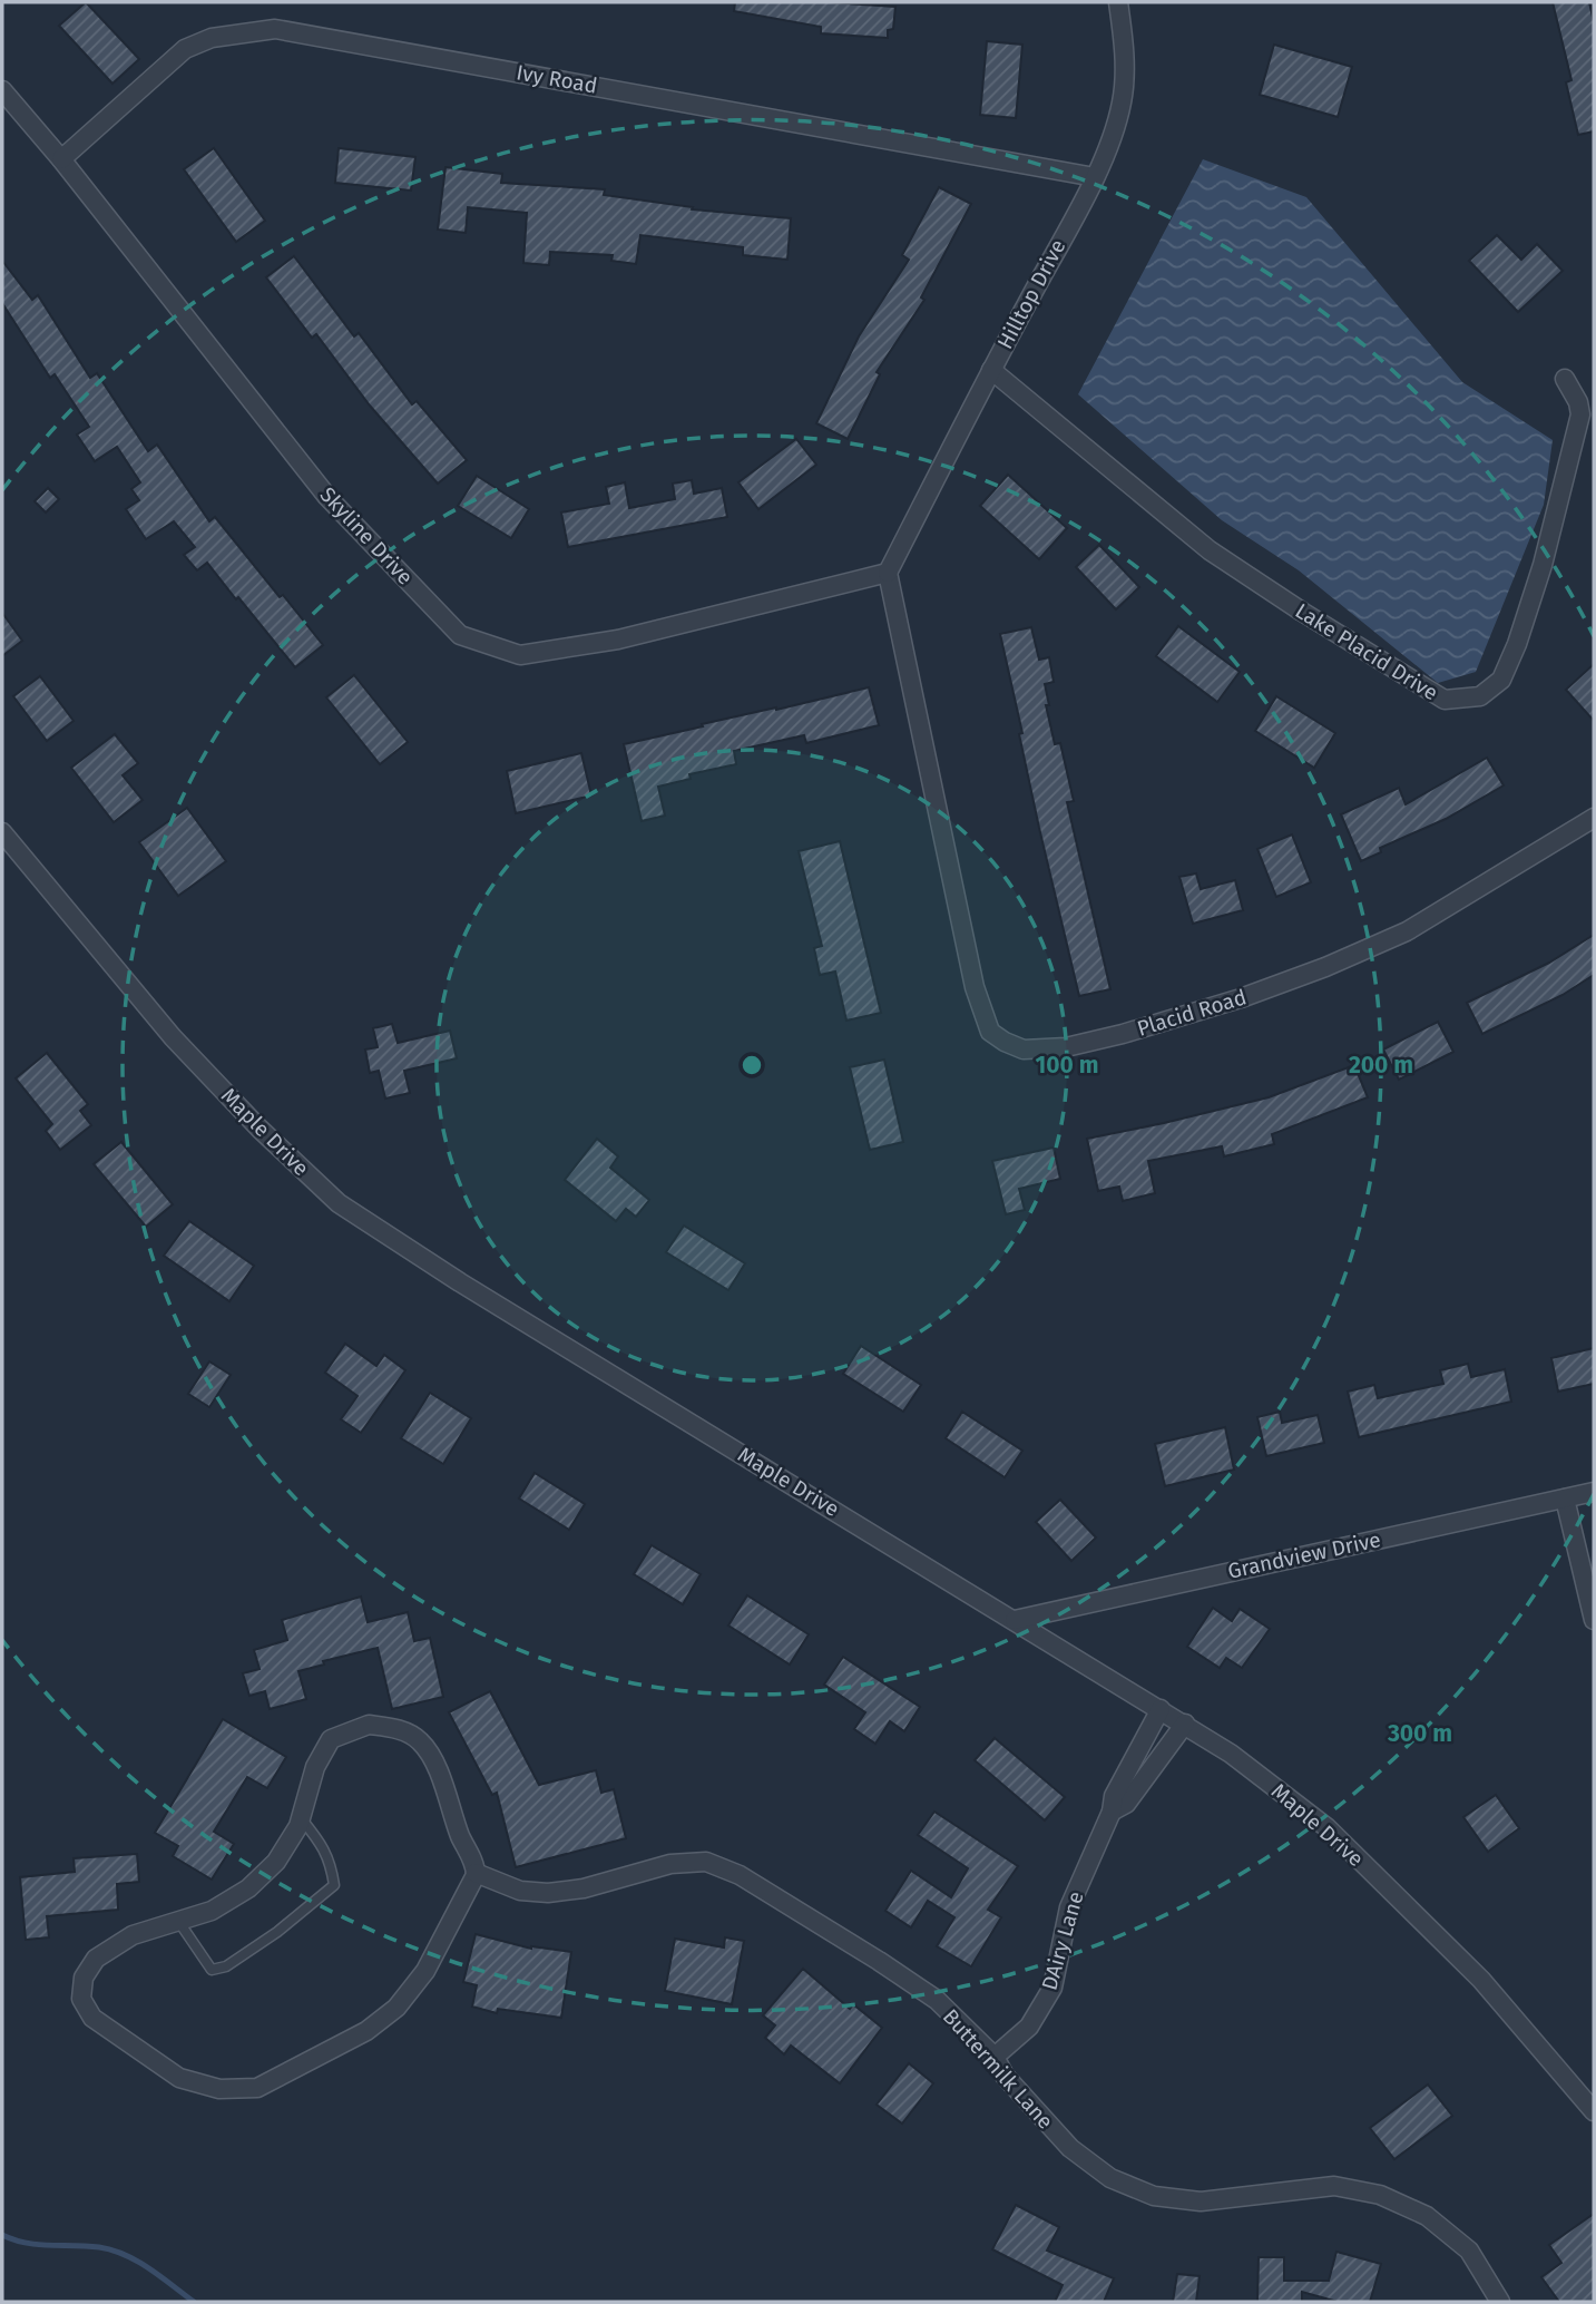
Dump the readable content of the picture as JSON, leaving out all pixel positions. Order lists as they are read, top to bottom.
{
  "streets": {
    "street": [
      "Ivy Road",
      "Hilltop Drive",
      "Skyline Drive",
      "Lake Placid Drive",
      "Placid Road",
      "Maple Drive",
      "Grandview Drive",
      "DAiry Lane",
      "Buttermilk Lane"
    ]
  },
  "crossings": [
    ["Ivy Road", "Hilltop Drive"],
    ["Ivy Road", "Skyline Drive"],
    ["Hilltop Drive", "Skyline Drive"],
    ["Hilltop Drive", "Lake Placid Drive"],
    ["Hilltop Drive", "Placid Road"],
    ["Skyline Drive", "Placid Road"],
    ["Maple Drive", "Grandview Drive"],
    ["DAiry Lane", "Buttermilk Lane"]
  ],
  "rings": ["100 m", "200 m", "300 m"]
}
